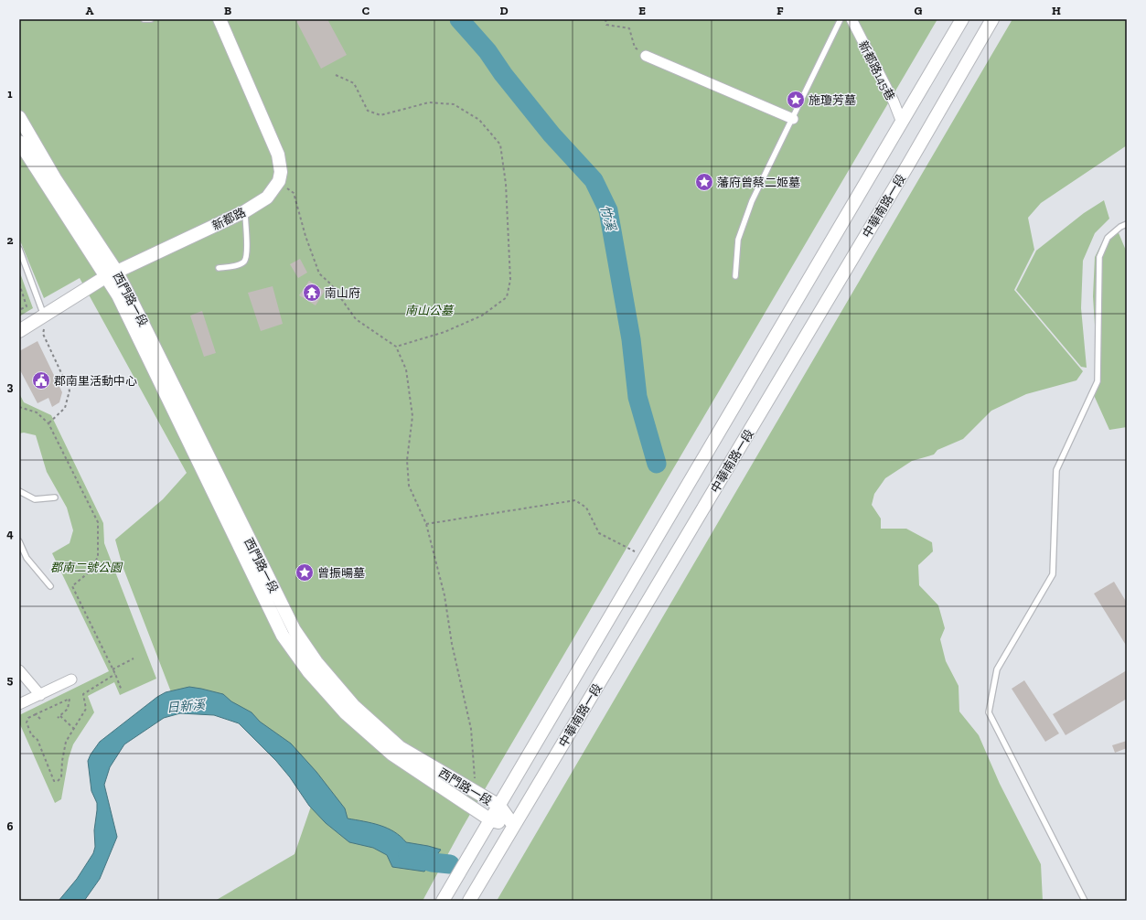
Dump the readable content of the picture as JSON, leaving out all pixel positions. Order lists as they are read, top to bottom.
{
  "streets": {
    "street": [
      "新都路145巷",
      "中華南路一段",
      "新都路",
      "西門路一段"
    ]
  },
  "crossings": [
    ["新都路145巷", "中華南路一段"],
    ["中華南路一段", "西門路一段"],
    ["新都路", "西門路一段"]
  ],
  "water": ["竹溪", "日新溪"],
  "parks": ["南山公墓", "郡南二號公園"],
  "places": {
    "place": ["施瓊芳墓", "藩府曾蔡二姬墓", "曾振暘墓"],
    "temple": ["南山府"],
    "public building": ["郡南里活動中心"]
  },
  "grid": {
    "columns": [
      "A",
      "B",
      "C",
      "D",
      "E",
      "F",
      "G",
      "H"
    ],
    "rows": [
      "1",
      "2",
      "3",
      "4",
      "5",
      "6"
    ]
  }
}
